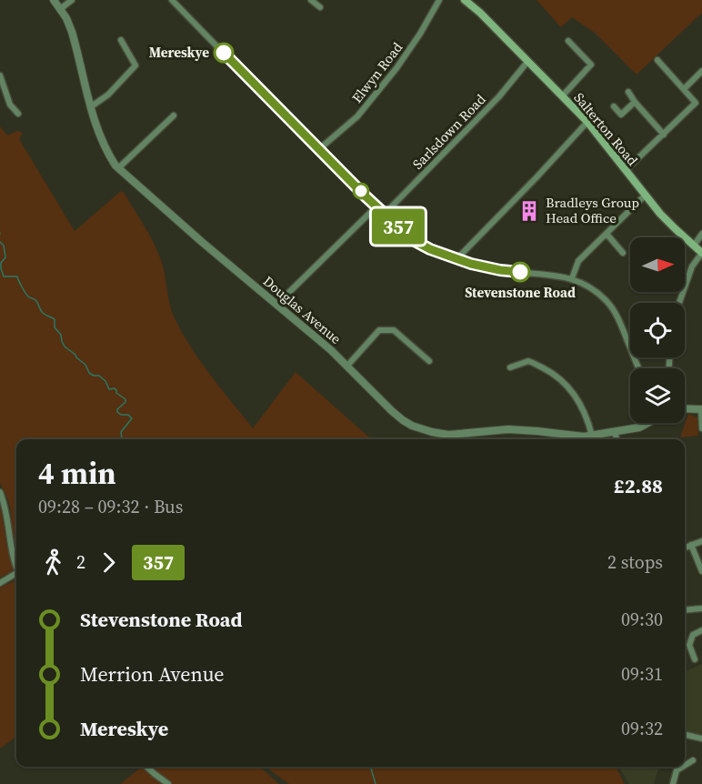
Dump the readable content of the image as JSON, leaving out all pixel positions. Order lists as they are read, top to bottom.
{
  "streets": {
    "main road": ["Salterton Road"],
    "street": ["Elwyn Road", "Sarlsdown Road", "Douglas Avenue"]
  },
  "crossings": [
    ["Salterton Road", "Sarlsdown Road"]
  ],
  "places": {
    "other": ["Mereskye", "Stevenstone Road"],
    "building": ["Bradleys Group Head Office"]
  },
  "lines": ["bus line 357"],
  "north": "right",
  "page": {
    "on_map": "357",
    "heading": ["4 min", "09:28 – 09:32 · Bus", "£2.88"],
    "legs": ["2", "357", "2 stops"],
    "list": [
      {
        "name": "Stevenstone Road",
        "value": "09:30"
      },
      {
        "name": "Merrion Avenue",
        "value": "09:31"
      },
      {
        "name": "Mereskye",
        "value": "09:32"
      }
    ]
  }
}
